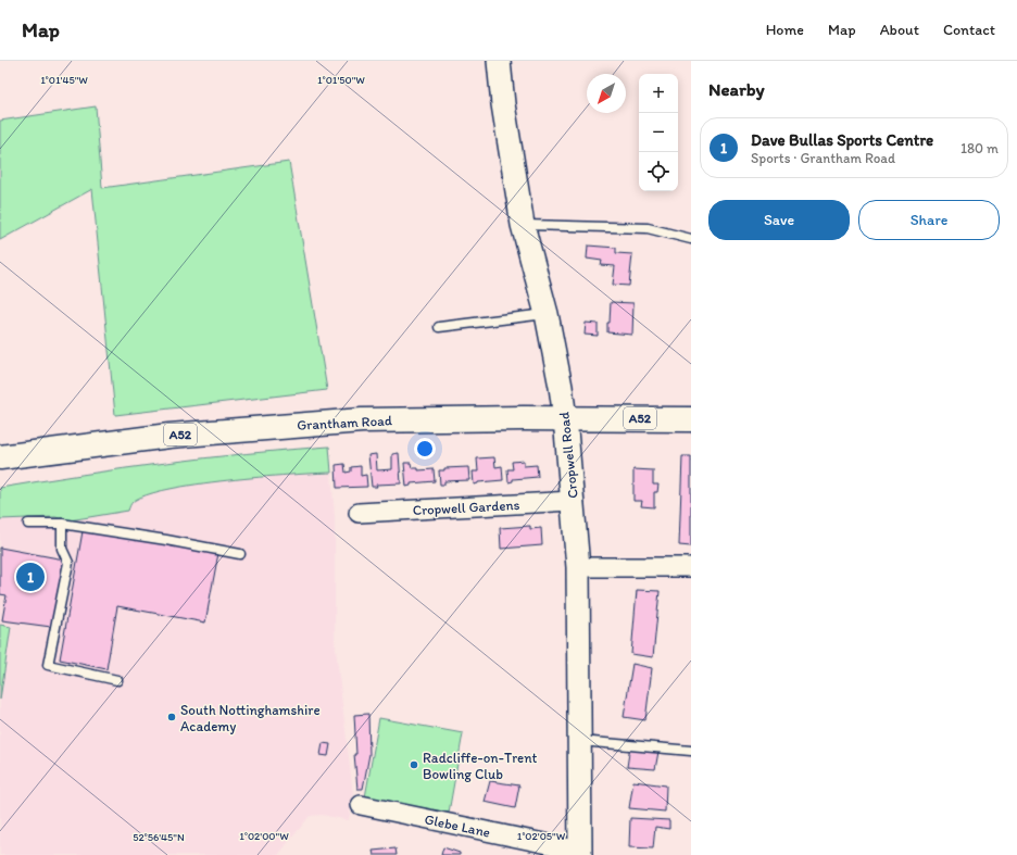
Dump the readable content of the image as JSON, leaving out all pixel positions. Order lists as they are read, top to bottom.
{
  "streets": {
    "highway": ["A52", "Grantham Road"],
    "street": ["Cropwell Road", "Cropwell Gardens", "Glebe Lane"]
  },
  "crossings": [
    ["Grantham Road", "Cropwell Road"],
    ["Cropwell Road", "Cropwell Gardens"],
    ["Cropwell Road", "Glebe Lane"]
  ],
  "places": ["South Nottinghamshire Academy", "Radcliffe-on-Trent Bowling Club"],
  "north": "bottom left",
  "page": {
    "header": "Map",
    "nav": [
      "Home",
      "Map",
      "About",
      "Contact"
    ],
    "heading": "Nearby",
    "map_buttons": ["+", "−"],
    "list": [
      {
        "mark": "1",
        "name": "Dave Bullas Sports Centre",
        "note": "Sports · Grantham Road",
        "value": "180 m"
      }
    ],
    "buttons": ["Save", "Share"],
    "pins": "1"
  },
  "coordinates": [
    "1°01'45\"W",
    "1°01'50\"W",
    "1°02'00\"W",
    "1°02'05\"W",
    "52°56'45\"N"
  ]
}
